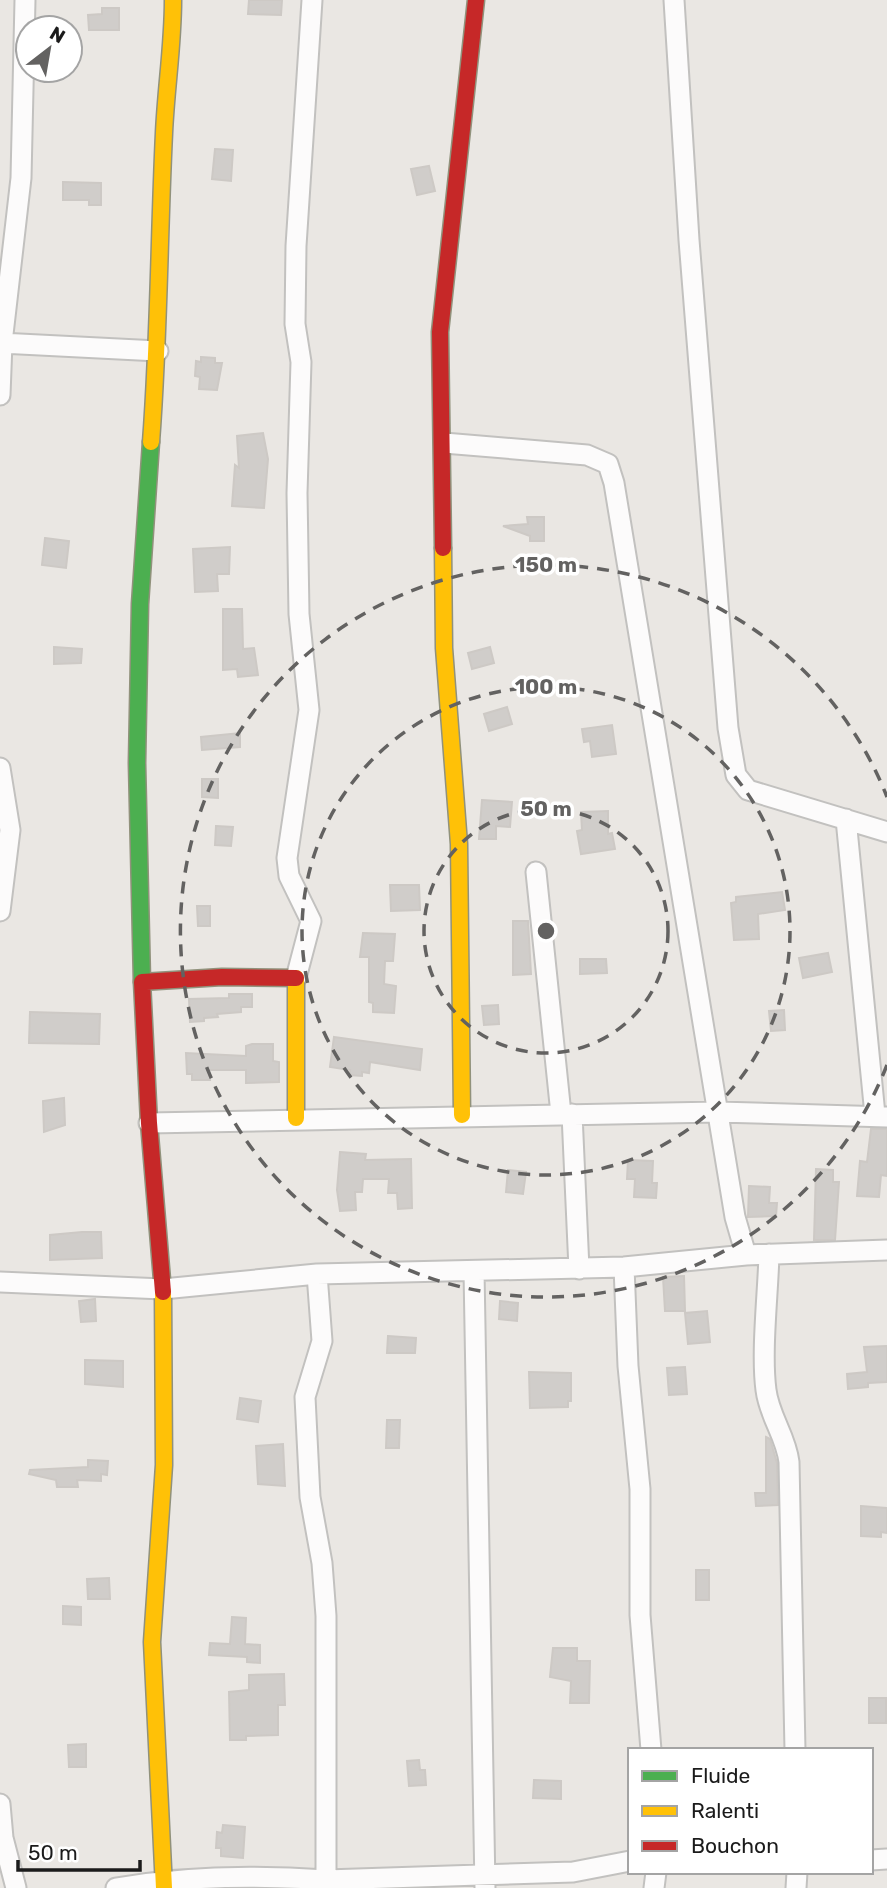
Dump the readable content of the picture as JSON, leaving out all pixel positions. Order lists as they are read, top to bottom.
{
  "legend": ["Fluide", "Ralenti", "Bouchon"],
  "scale_bar": "50 m",
  "north": "top right",
  "rings": ["150 m", "100 m", "50 m"]
}
